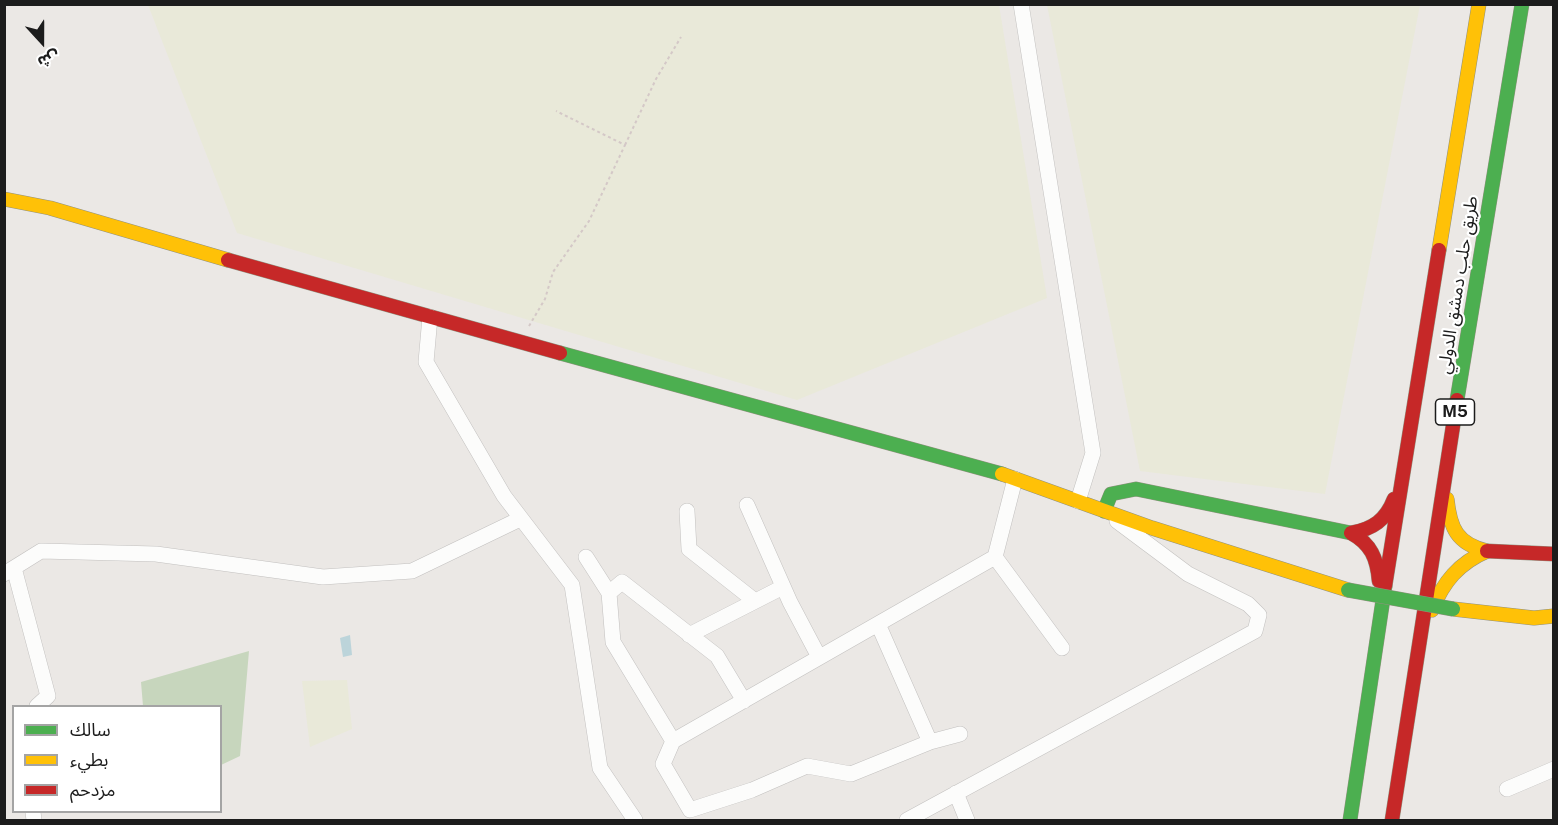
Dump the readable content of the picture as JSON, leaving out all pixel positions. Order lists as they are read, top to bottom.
{
  "streets": {
    "main road": ["طريق حلب دمشق الدولي", "M5"]
  },
  "legend": ["سالك", "بطيء", "مزدحم"],
  "north": "bottom"
}
